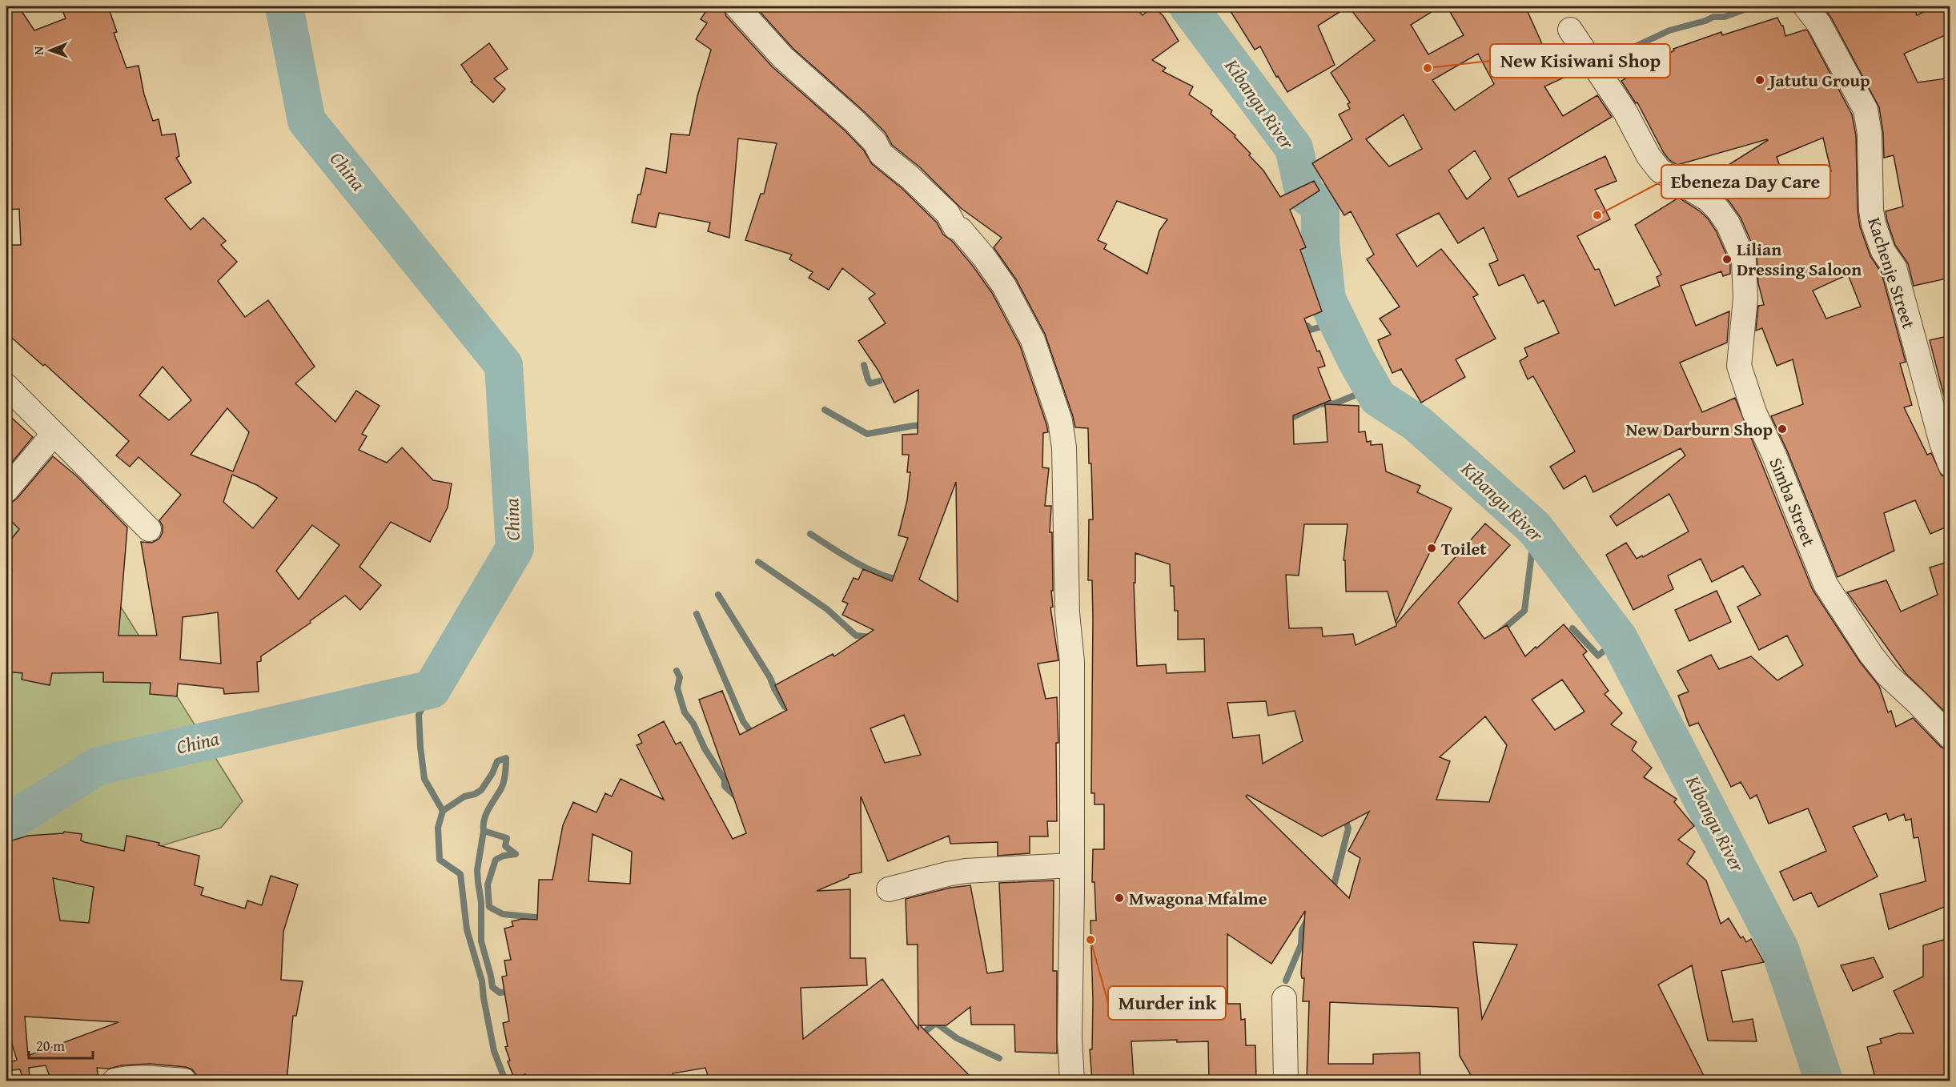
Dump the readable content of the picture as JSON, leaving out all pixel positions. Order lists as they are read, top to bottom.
{
  "streets": {
    "street": ["Kachenje Street", "Simba Street"]
  },
  "water": ["Kibangu River", "China"],
  "places": [
    "New Kisiwani Shop",
    "Jatutu Group",
    "Ebeneza Day Care",
    "Lilian Dressing Saloon",
    "New Darburn Shop",
    "Toilet",
    "Mwagona Mfalme",
    "Murder ink"
  ],
  "scale_bar": "20 m",
  "north": "left"
}
